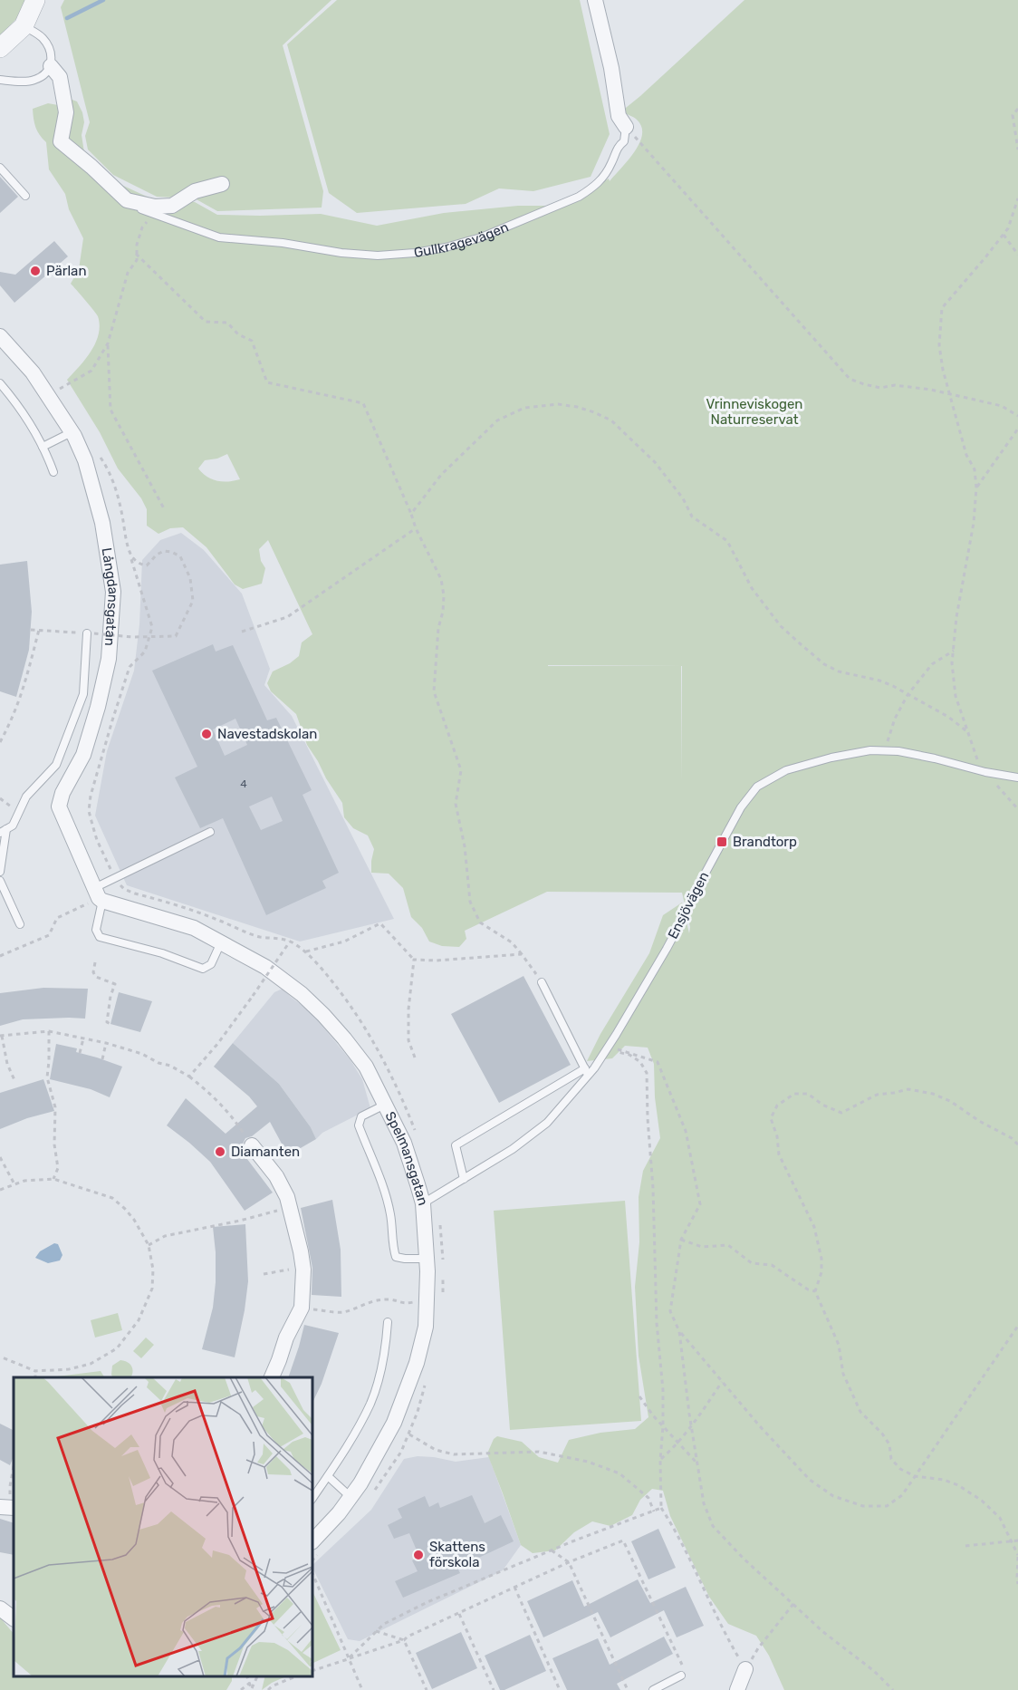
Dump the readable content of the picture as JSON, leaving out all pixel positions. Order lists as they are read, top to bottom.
{
  "streets": {
    "street": ["Gullkragevägen", "Långdansgatan", "Spelmansgatan"],
    "lane": ["Ensjövägen"]
  },
  "crossings": [
    ["Långdansgatan", "Spelmansgatan"],
    ["Ensjövägen", "Spelmansgatan"]
  ],
  "parks": ["Vrinneviskogen Naturreservat"],
  "places": {
    "other": [
      "Pärlan",
      "Navestadskolan",
      "Diamanten",
      "Skattens förskola"
    ],
    "transit": ["Brandtorp"]
  },
  "house_numbers": ["4"]
}
